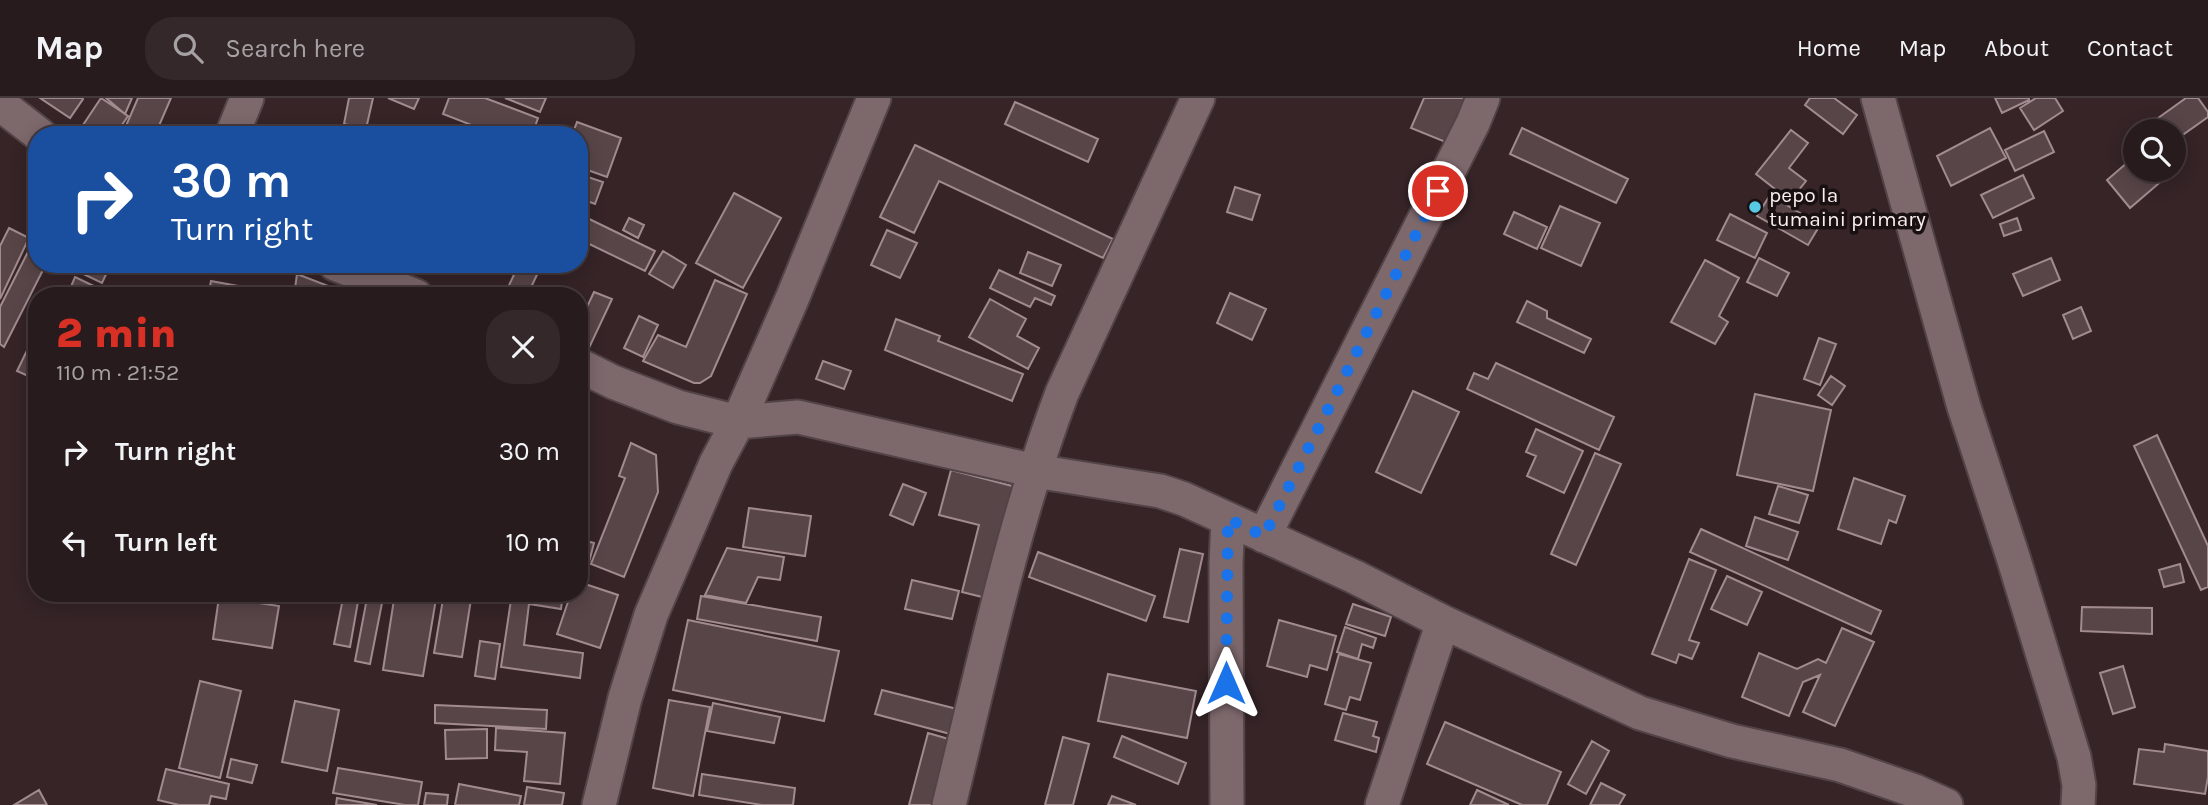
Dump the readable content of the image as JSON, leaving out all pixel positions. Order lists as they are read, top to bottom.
{
  "places": ["pepo la tumaini primary"],
  "page": {
    "header": "Map",
    "search": "Search here",
    "nav": [
      "Home",
      "Map",
      "About",
      "Contact"
    ],
    "turn": ["30 m", "Turn right"],
    "heading": ["2 min", "110 m · 21:52"],
    "list": [
      {
        "name": "Turn right",
        "value": "30 m"
      },
      {
        "name": "Turn left",
        "value": "10 m"
      }
    ]
  }
}
